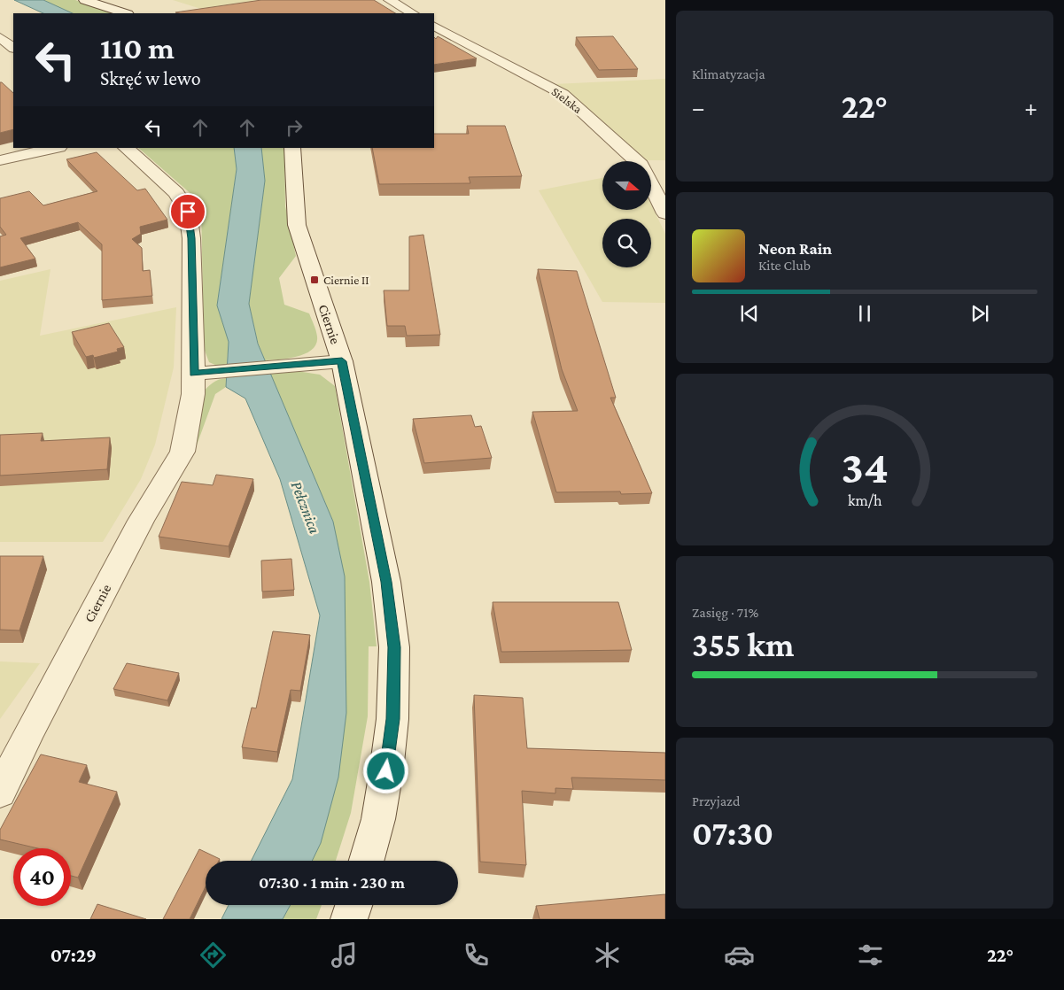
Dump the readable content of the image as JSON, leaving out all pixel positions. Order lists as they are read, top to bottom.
{
  "streets": {
    "street": ["Sielska", "Ciernie"]
  },
  "water": ["Pełcznica"],
  "places": {
    "transit": ["Ciernie II"]
  },
  "north": "right",
  "page": {
    "tile": [
      "Klimatyzacja",
      ["Zasięg · 71%", "355 km"],
      ["Przyjazd", "07:30"]
    ],
    "turn": ["110 m", "Skręć w lewo"],
    "heat": ["−", "22°", "+"],
    "song": ["Neon Rain", "Kite Club"],
    "limit": "40",
    "trip": "07:30 · 1 min · 230 m",
    "tabs": ["07:29", "22°"],
    "gauge": ["34", "km/h"]
  }
}
